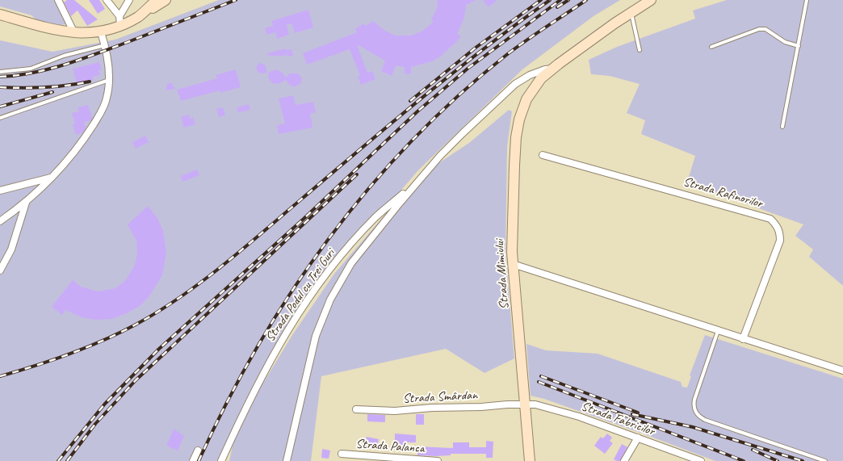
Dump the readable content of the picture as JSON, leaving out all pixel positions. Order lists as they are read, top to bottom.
{
  "streets": {
    "street": [
      "Strada Rafinorilor",
      "Strada Mimiului",
      "Strada Podul cu Trei Guri",
      "Strada Smârdan",
      "Strada Fabricilor",
      "Strada Palanca"
    ]
  },
  "crossings": [
    ["Strada Mimiului", "Strada Podul cu Trei Guri"],
    ["Strada Mimiului", "Strada Smârdan"],
    ["Strada Mimiului", "Strada Fabricilor"],
    ["Strada Smârdan", "Strada Fabricilor"]
  ]
}
